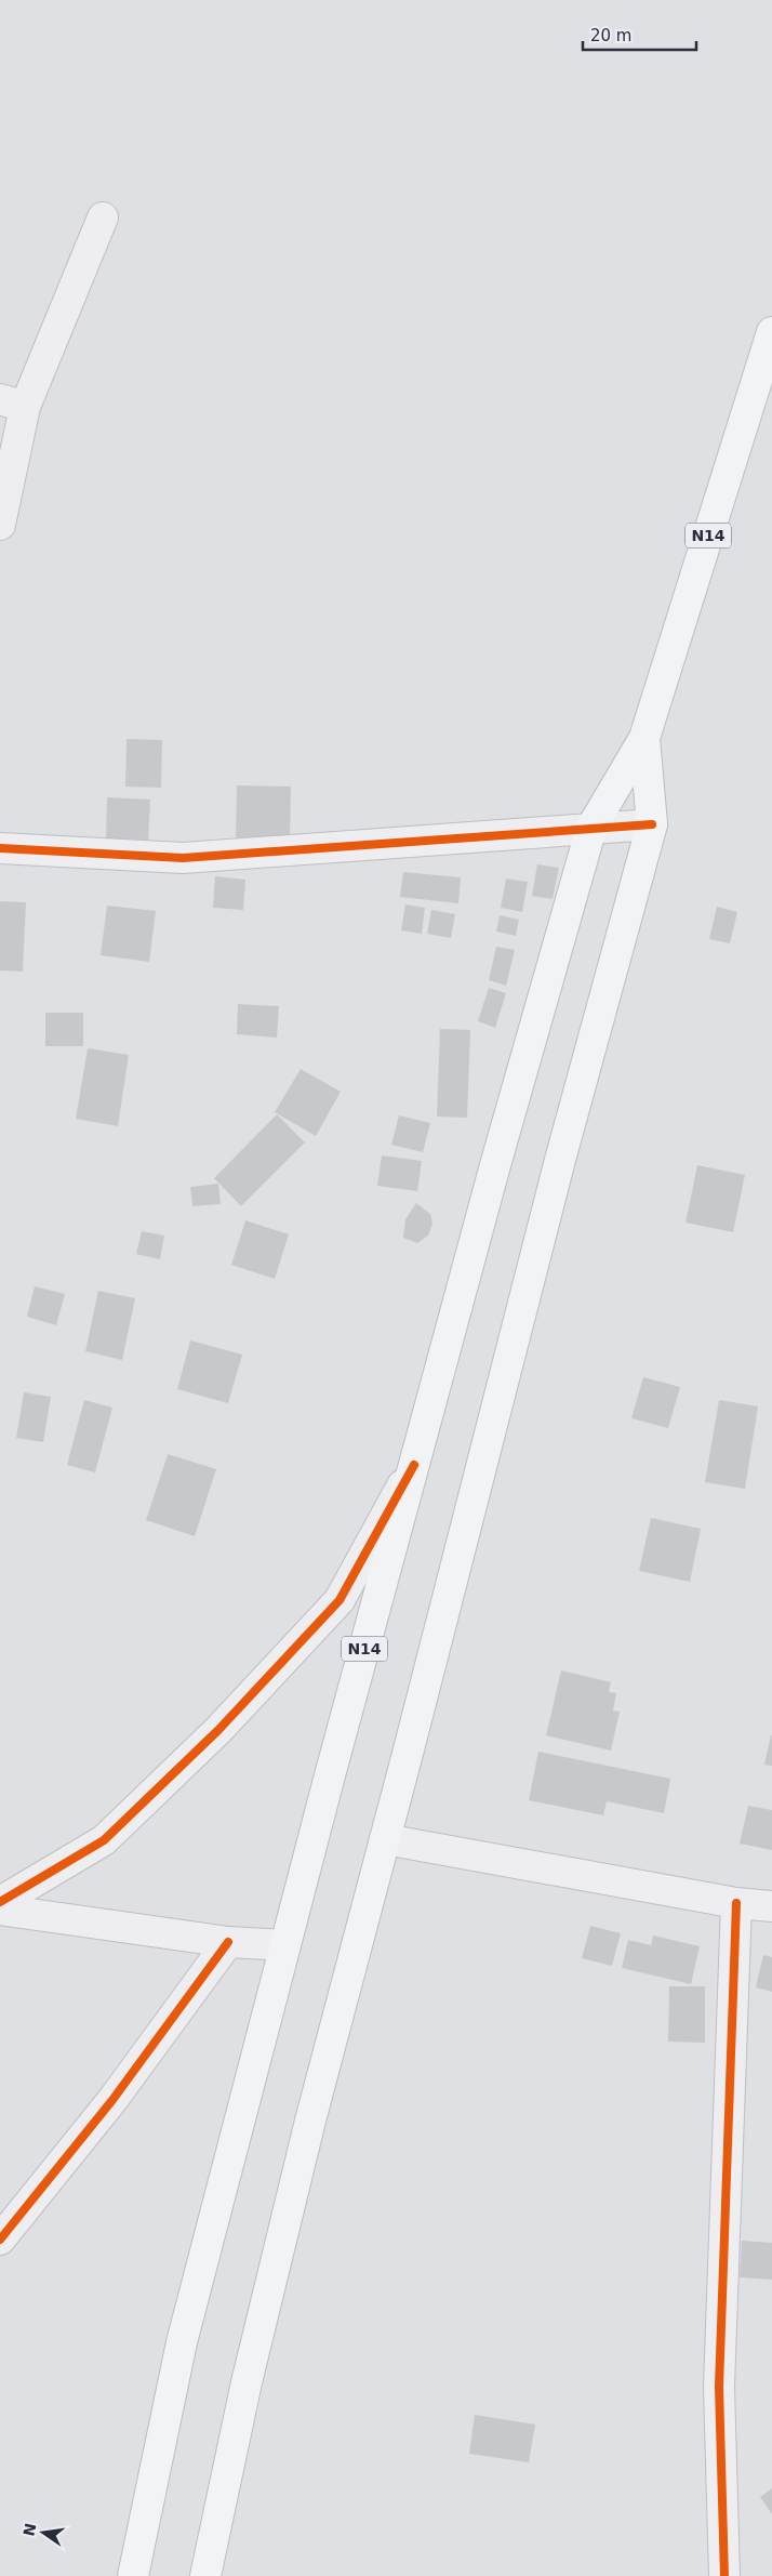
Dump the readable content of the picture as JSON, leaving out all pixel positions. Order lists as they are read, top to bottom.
{
  "streets": {
    "main road": ["N14"]
  },
  "scale_bar": "20 m",
  "north": "left"
}
